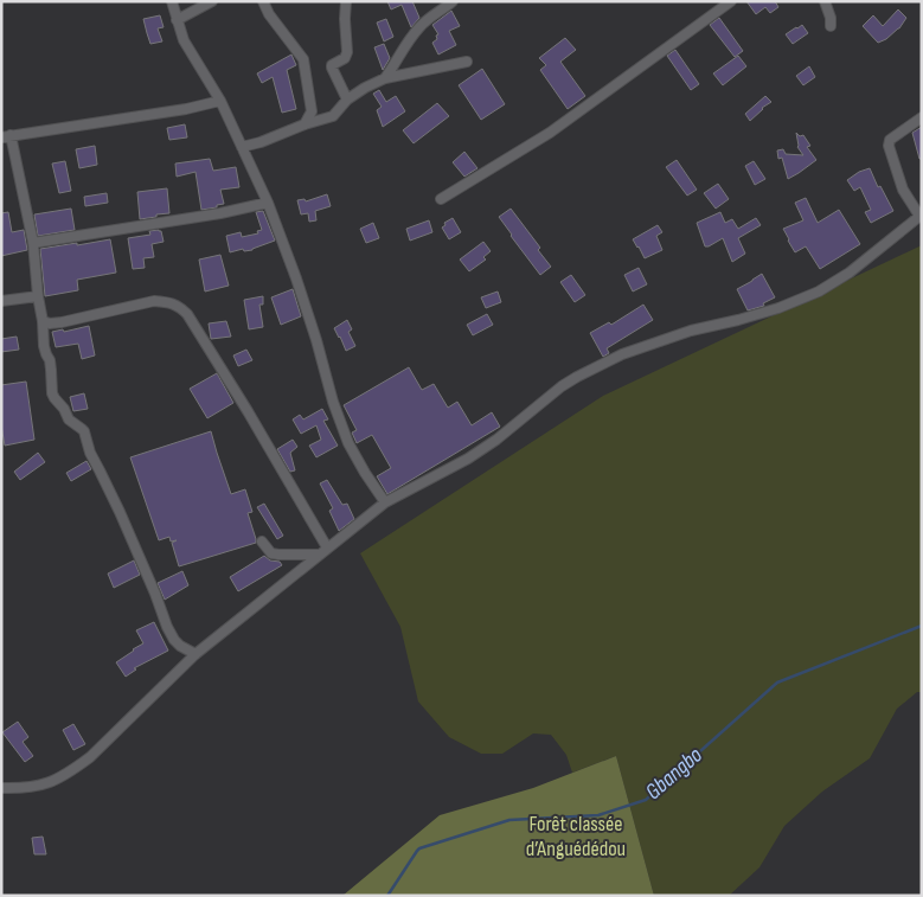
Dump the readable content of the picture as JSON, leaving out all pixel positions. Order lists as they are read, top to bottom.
{
  "water": ["Gbangbo"],
  "parks": ["Forêt classée d’Anguédédou"]
}
